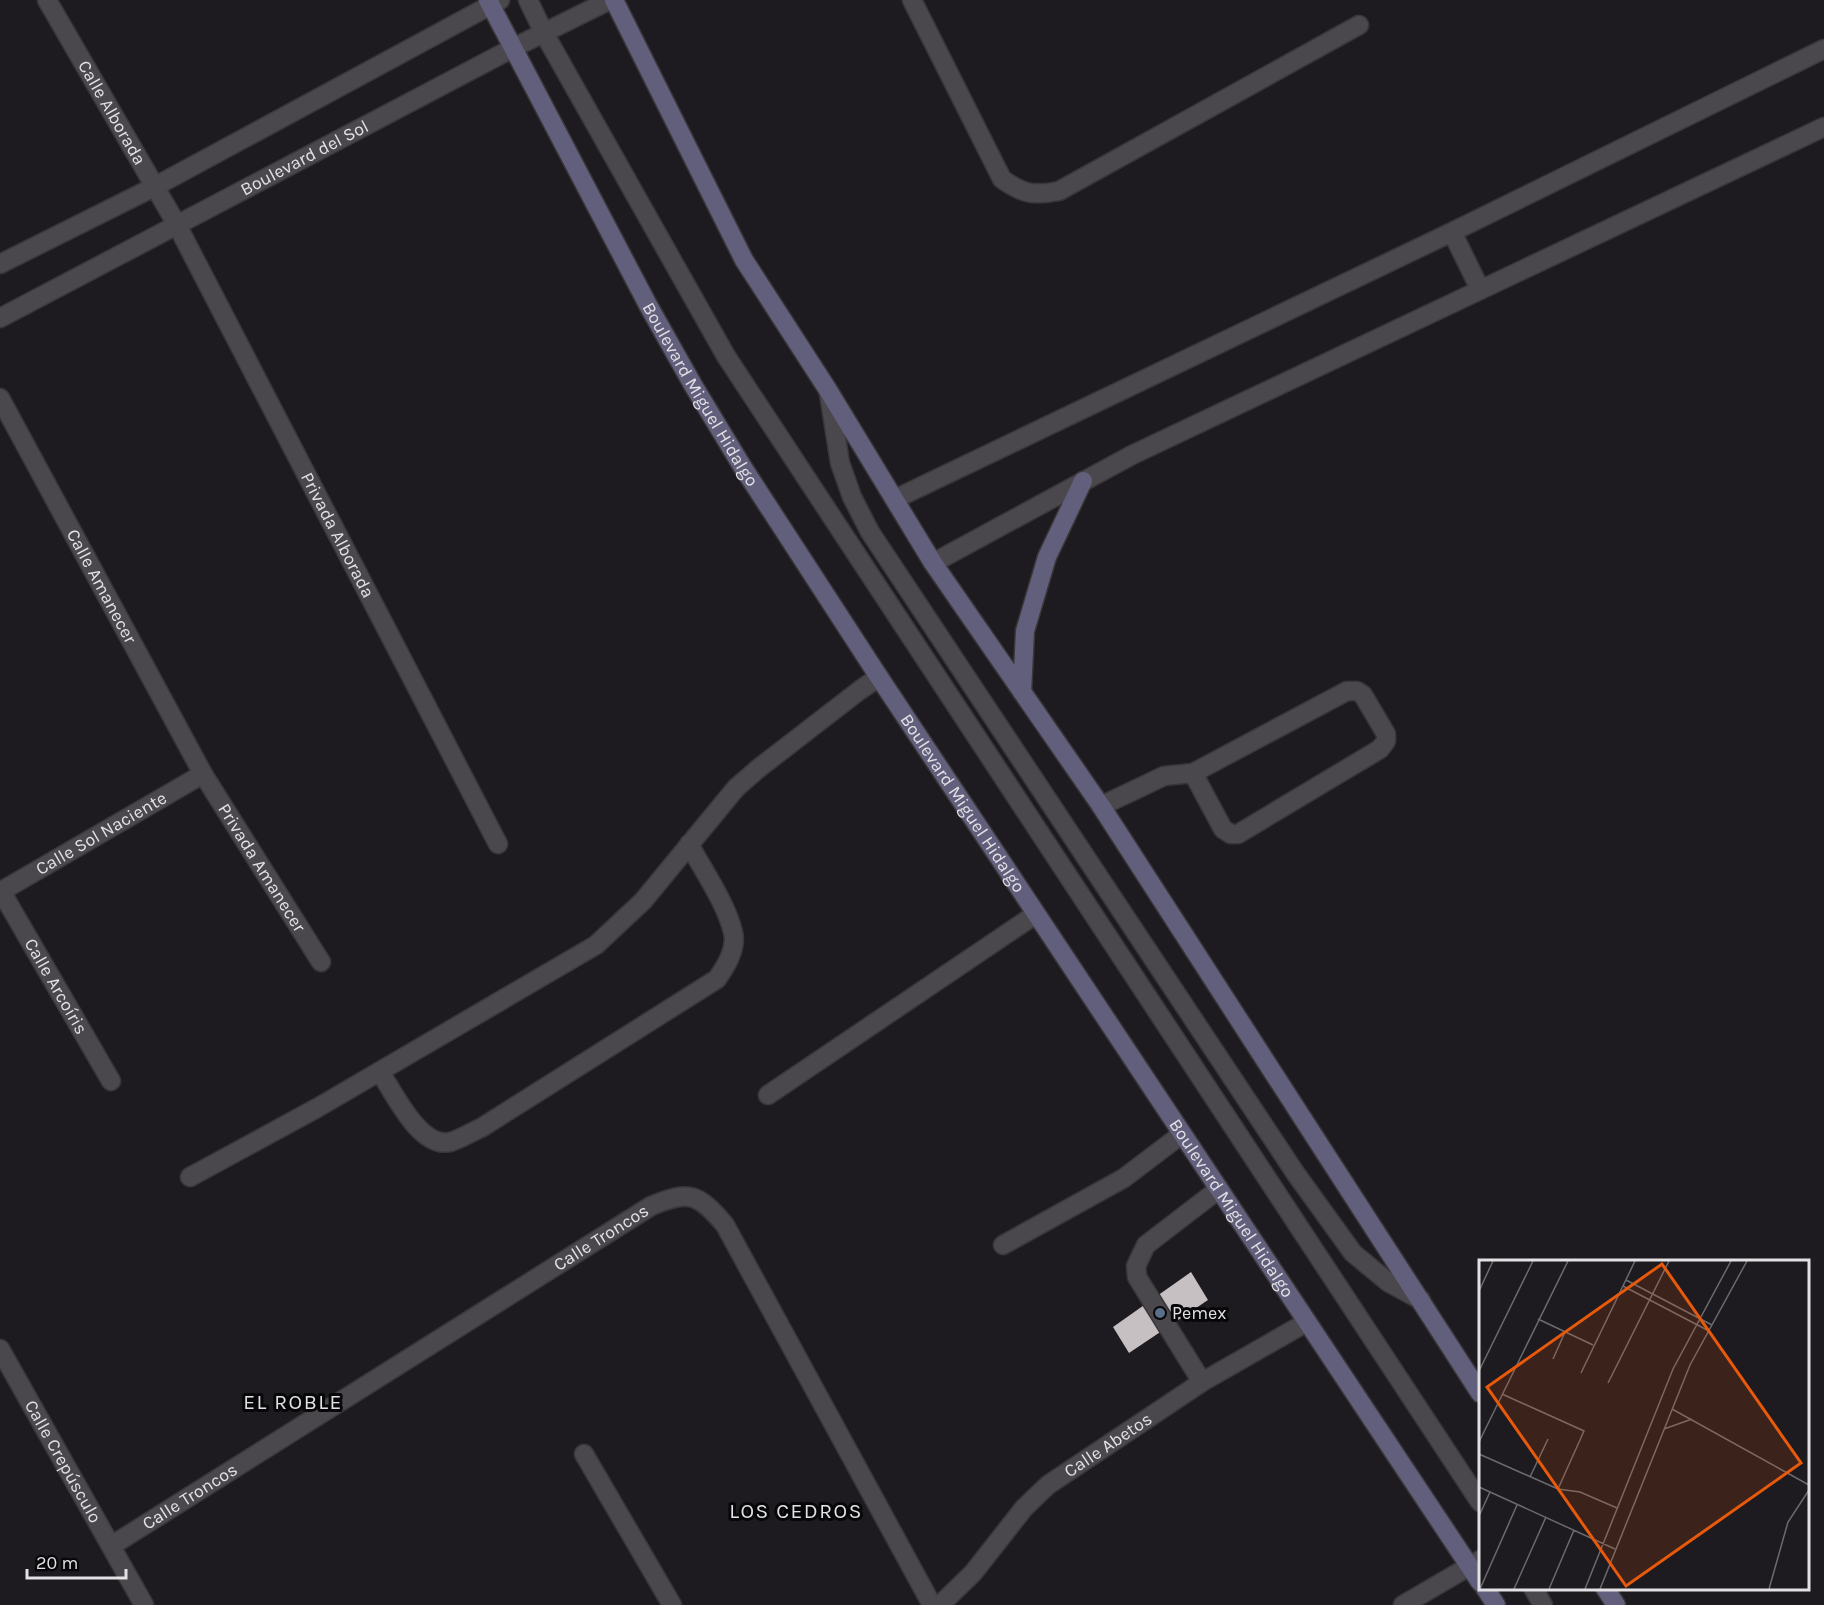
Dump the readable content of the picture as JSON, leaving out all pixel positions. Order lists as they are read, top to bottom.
{
  "streets": {
    "main road": ["Boulevard Miguel Hidalgo"],
    "street": [
      "Calle Alborada",
      "Boulevard del Sol",
      "Privada Alborada",
      "Calle Amanecer",
      "Calle Sol Naciente",
      "Privada Amanecer",
      "Calle Arcoíris",
      "Calle Troncos",
      "Calle Abetos",
      "Calle Crepúsculo"
    ]
  },
  "crossings": [
    ["Calle Alborada", "Boulevard del Sol"],
    ["Calle Alborada", "Privada Alborada"],
    ["Boulevard del Sol", "Boulevard Miguel Hidalgo"],
    ["Boulevard del Sol", "Privada Alborada"],
    ["Boulevard Miguel Hidalgo", "Calle Abetos"],
    ["Calle Amanecer", "Calle Sol Naciente"],
    ["Calle Amanecer", "Privada Amanecer"],
    ["Calle Sol Naciente", "Privada Amanecer"],
    ["Calle Sol Naciente", "Calle Arcoíris"],
    ["Calle Troncos", "Calle Crepúsculo"]
  ],
  "districts": ["EL ROBLE", "LOS CEDROS"],
  "places": ["Pemex"],
  "scale_bar": "20 m"
}
